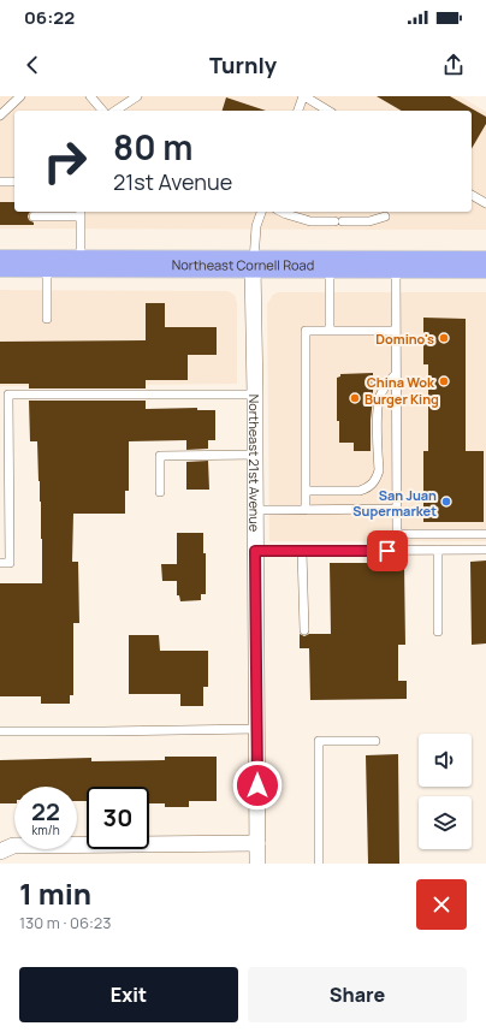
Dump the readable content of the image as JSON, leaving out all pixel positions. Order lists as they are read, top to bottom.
{
  "streets": {
    "highway": ["Northeast Cornell Road"],
    "street": ["Northeast 21st Avenue"]
  },
  "crossings": [
    ["Northeast Cornell Road", "Northeast 21st Avenue"]
  ],
  "places": [
    "Domino's",
    "China Wok",
    "Burger King",
    "San Juan Supermarket"
  ],
  "page": {
    "status": "06:22",
    "header": "Turnly",
    "turn": ["80 m", "21st Avenue"],
    "speed": "22 km/h",
    "limit": "30",
    "heading": ["1 min", "130 m · 06:23"],
    "buttons": ["Exit", "Share"]
  }
}
